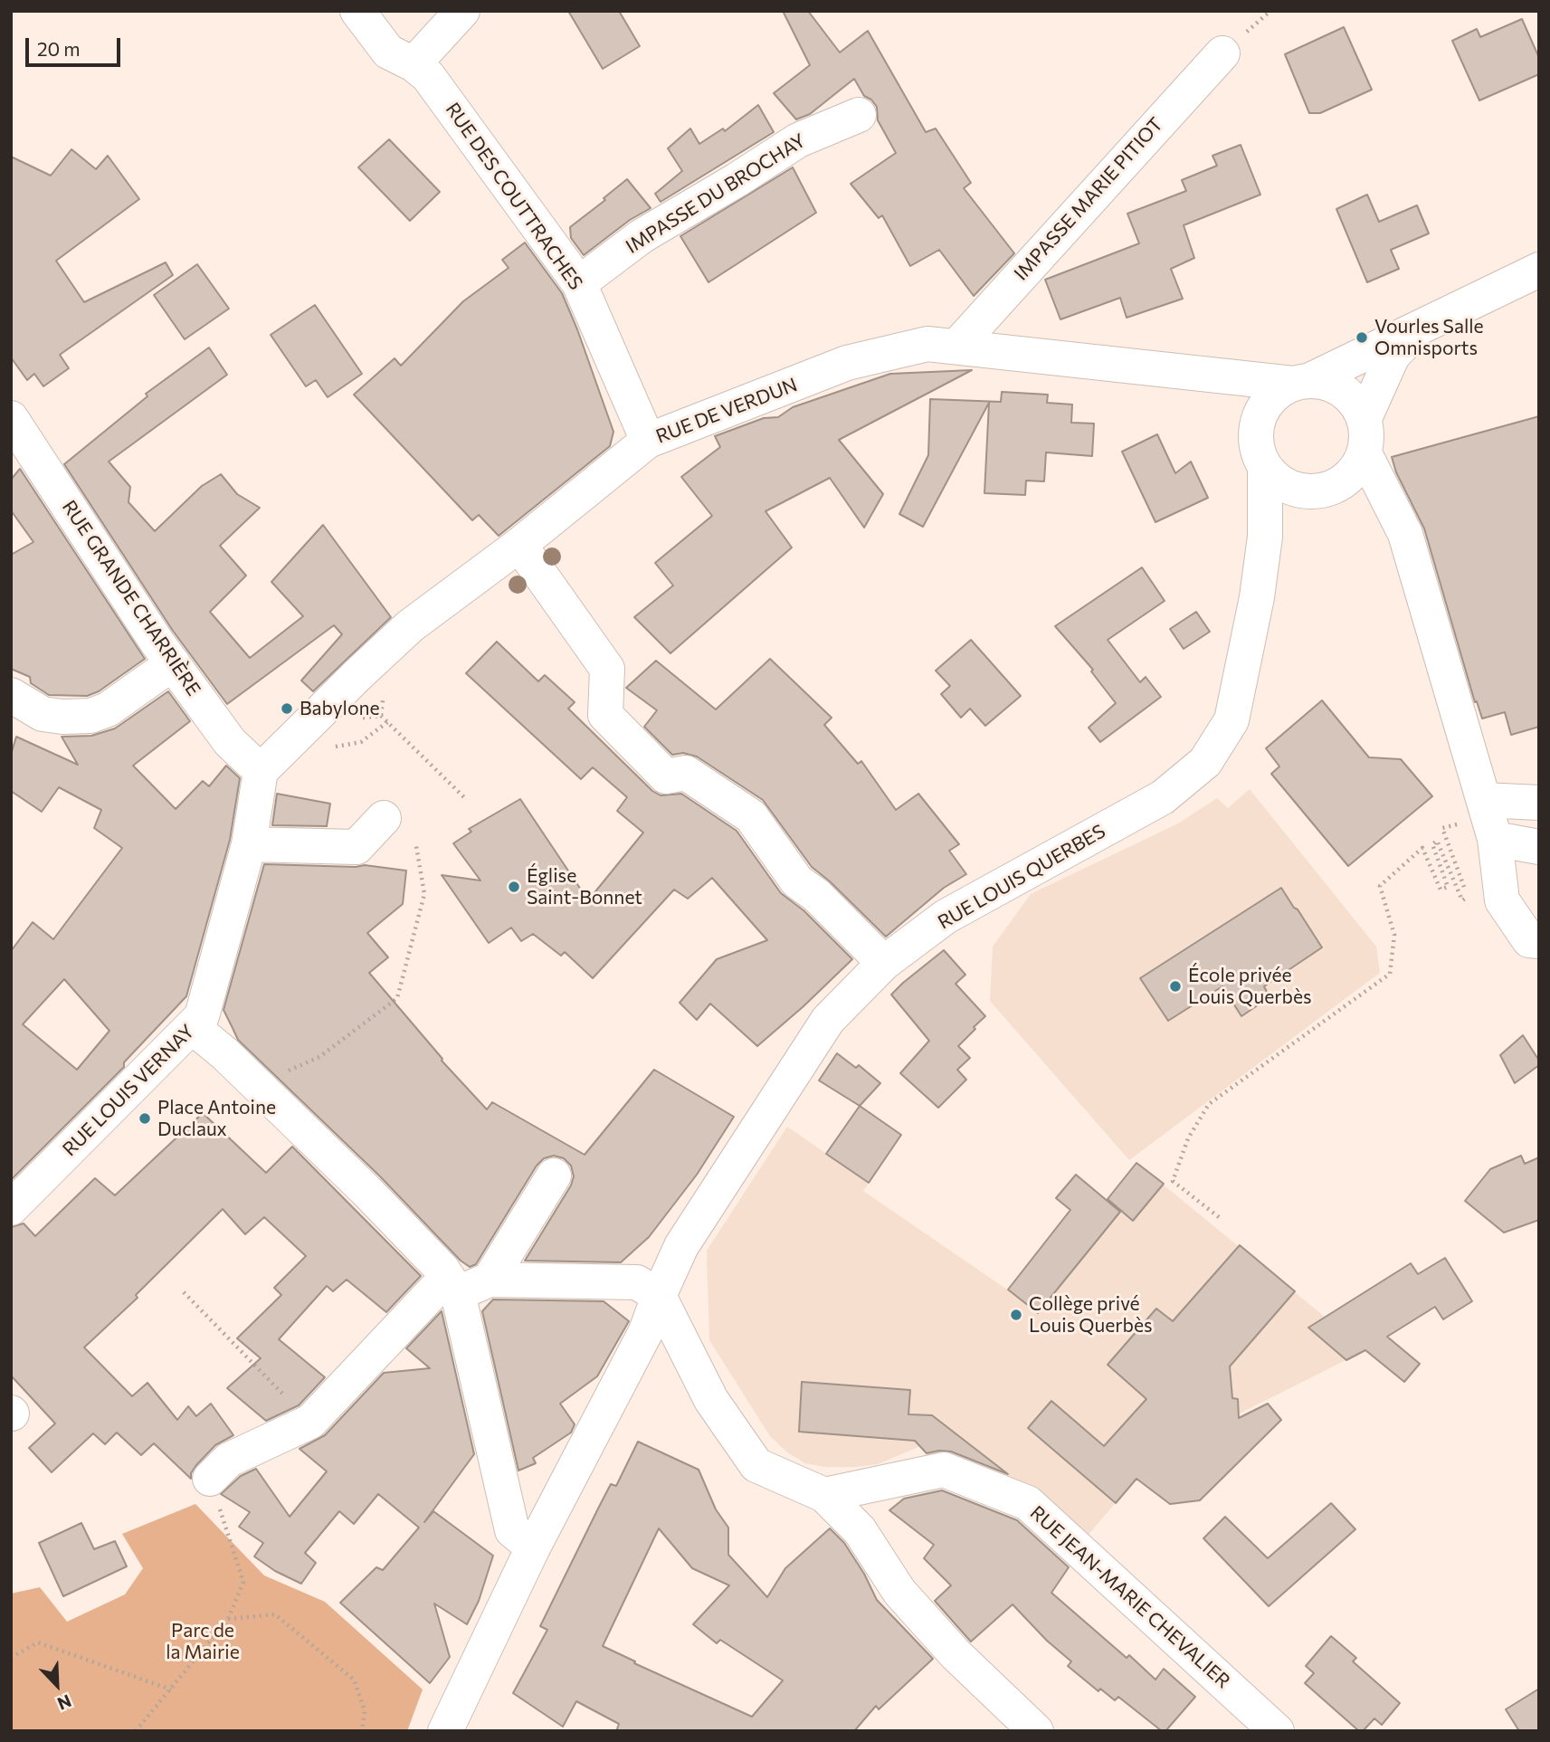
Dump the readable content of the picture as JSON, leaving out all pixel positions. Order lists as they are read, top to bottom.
{
  "streets": {
    "street": [
      "IMPASSE DU BROCHAY",
      "RUE DES COUTTRACHES",
      "IMPASSE MARIE PITIOT",
      "RUE DE VERDUN",
      "RUE GRANDE CHARRIÈRE",
      "RUE LOUIS QUERBES",
      "RUE LOUIS VERNAY",
      "RUE JEAN-MARIE CHEVALIER"
    ]
  },
  "crossings": [
    ["IMPASSE DU BROCHAY", "RUE DES COUTTRACHES"],
    ["RUE DES COUTTRACHES", "RUE DE VERDUN"],
    ["IMPASSE MARIE PITIOT", "RUE DE VERDUN"],
    ["RUE DE VERDUN", "RUE GRANDE CHARRIÈRE"],
    ["RUE DE VERDUN", "RUE LOUIS QUERBES"],
    ["RUE DE VERDUN", "RUE LOUIS VERNAY"],
    ["RUE GRANDE CHARRIÈRE", "RUE LOUIS VERNAY"]
  ],
  "parks": ["Parc de la Mairie"],
  "places": [
    "Vourles Salle Omnisports",
    "Babylone",
    "Église Saint-Bonnet",
    "École privée Louis Querbès",
    "Place Antoine Duclaux",
    "Collège privé Louis Querbès"
  ],
  "scale_bar": "20 m",
  "north": "bottom right"
}
